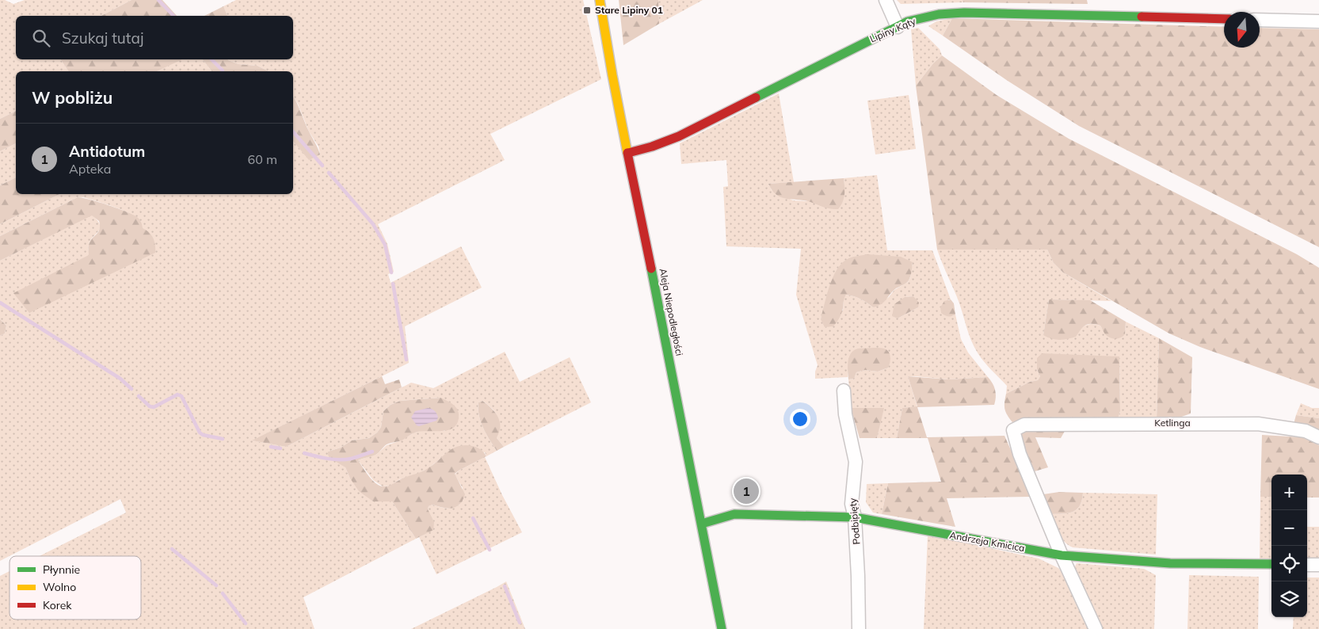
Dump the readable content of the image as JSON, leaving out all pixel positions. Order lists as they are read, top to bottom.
{
  "streets": {
    "street": [
      "Lipiny Kąty",
      "Aleja Niepodległości",
      "Ketlinga",
      "Podbipięty",
      "Andrzeja Kmicica"
    ]
  },
  "crossings": [
    ["Lipiny Kąty", "Aleja Niepodległości"],
    ["Aleja Niepodległości", "Andrzeja Kmicica"],
    ["Ketlinga", "Andrzeja Kmicica"],
    ["Podbipięty", "Andrzeja Kmicica"]
  ],
  "places": {
    "transit": ["Stare Lipiny 01"]
  },
  "legend": ["Płynnie", "Wolno", "Korek"],
  "north": "bottom",
  "page": {
    "search": "Szukaj tutaj",
    "heading": "W pobliżu",
    "list": [
      {
        "mark": "1",
        "name": "Antidotum",
        "note": "Apteka",
        "value": "60 m"
      }
    ],
    "map_buttons": ["+", "−"],
    "pins": "1"
  }
}
